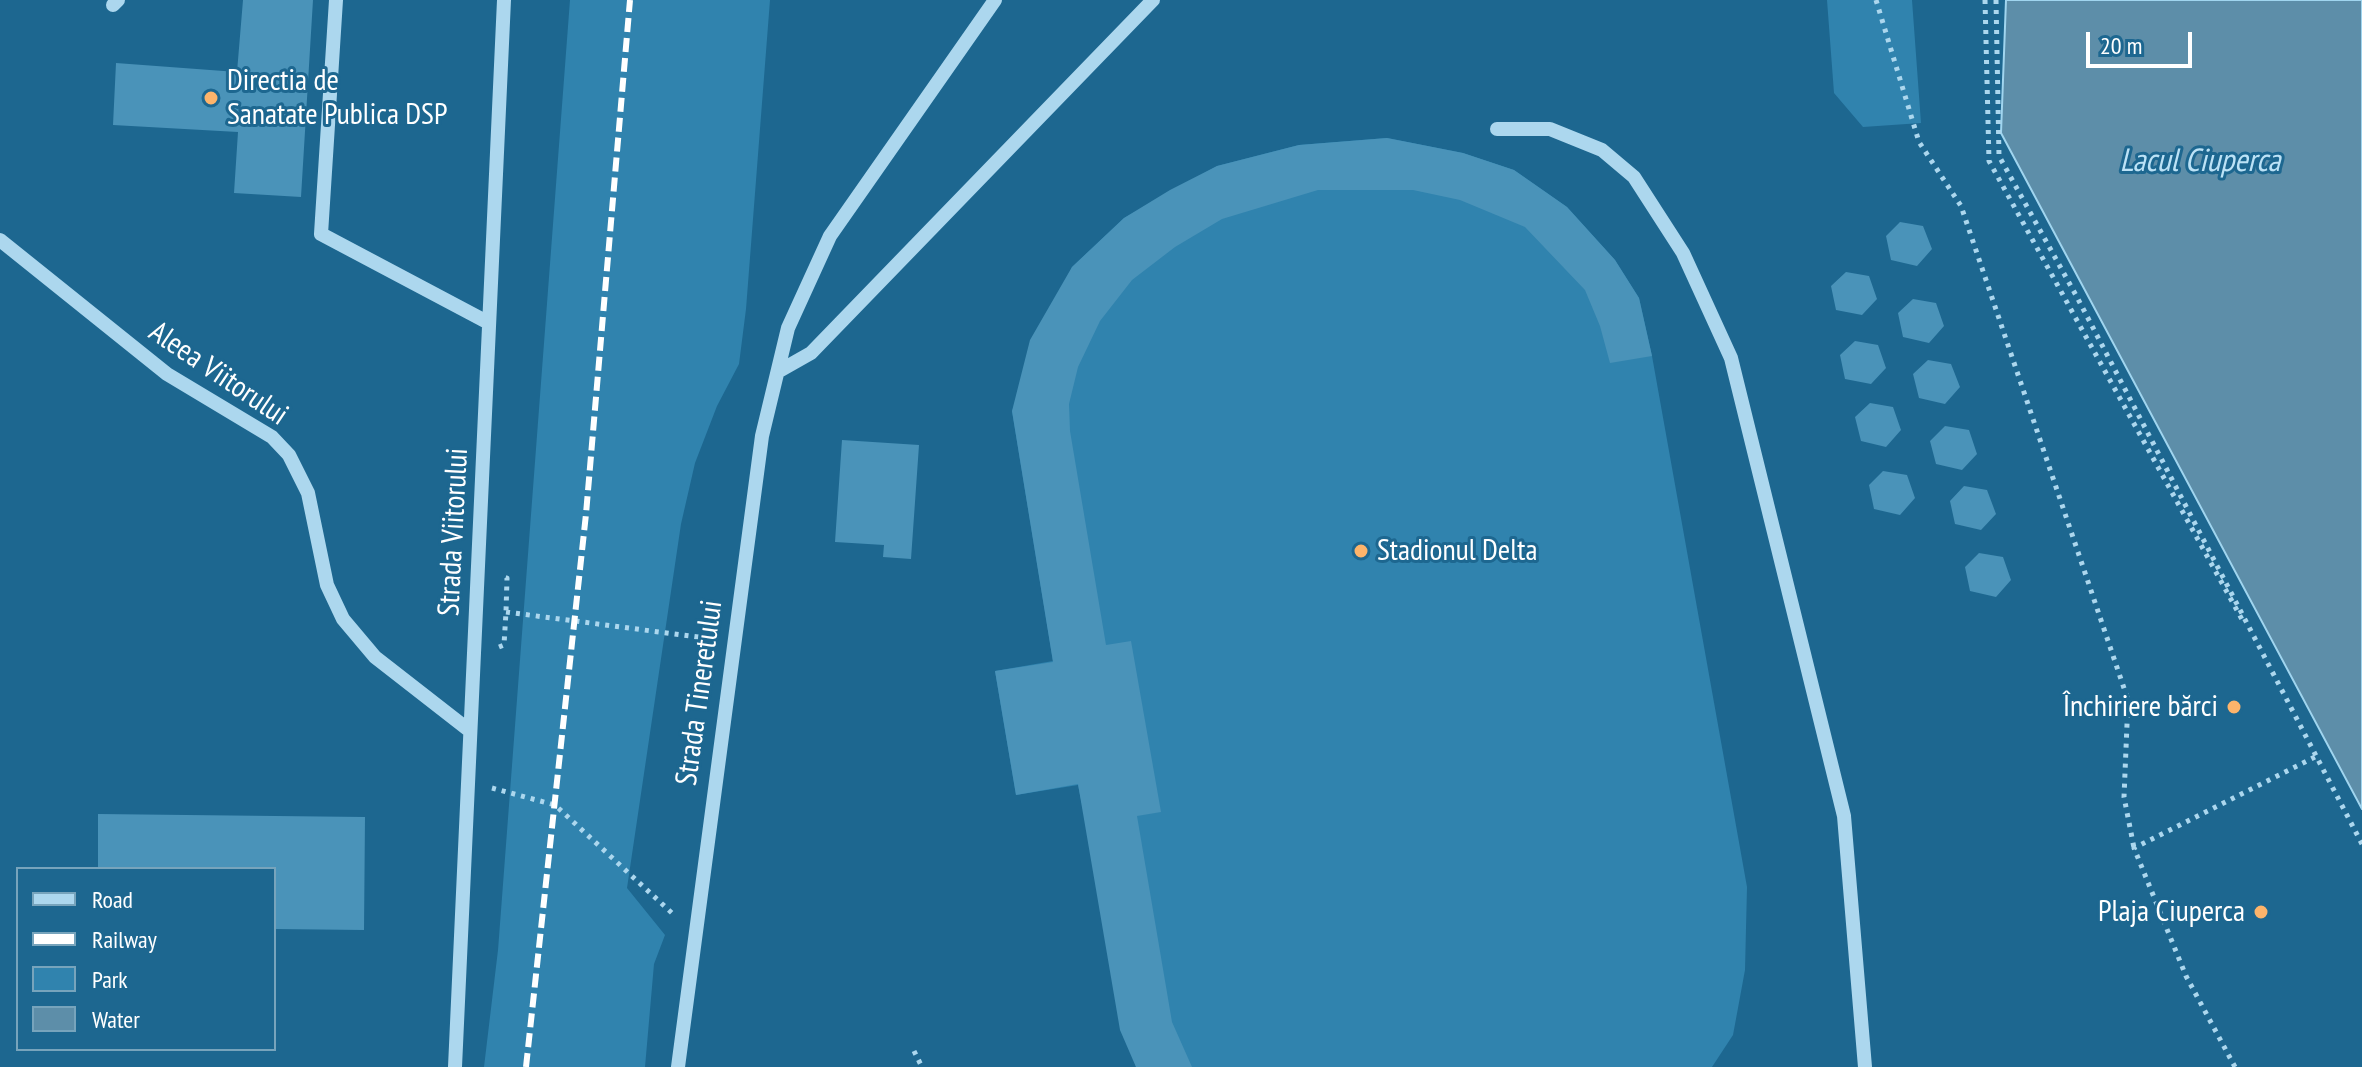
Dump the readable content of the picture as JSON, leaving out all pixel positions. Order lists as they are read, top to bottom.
{
  "streets": {
    "street": ["Aleea Viitorului", "Strada Viitorului", "Strada Tineretului"]
  },
  "crossings": [
    ["Aleea Viitorului", "Strada Viitorului"]
  ],
  "water": ["Lacul Ciuperca"],
  "places": [
    "Directia de Sanatate Publica DSP",
    "Stadionul Delta",
    "Închiriere bărci",
    "Plaja Ciuperca"
  ],
  "legend": [
    "Road",
    "Railway",
    "Park",
    "Water"
  ],
  "scale_bar": "20 m"
}
